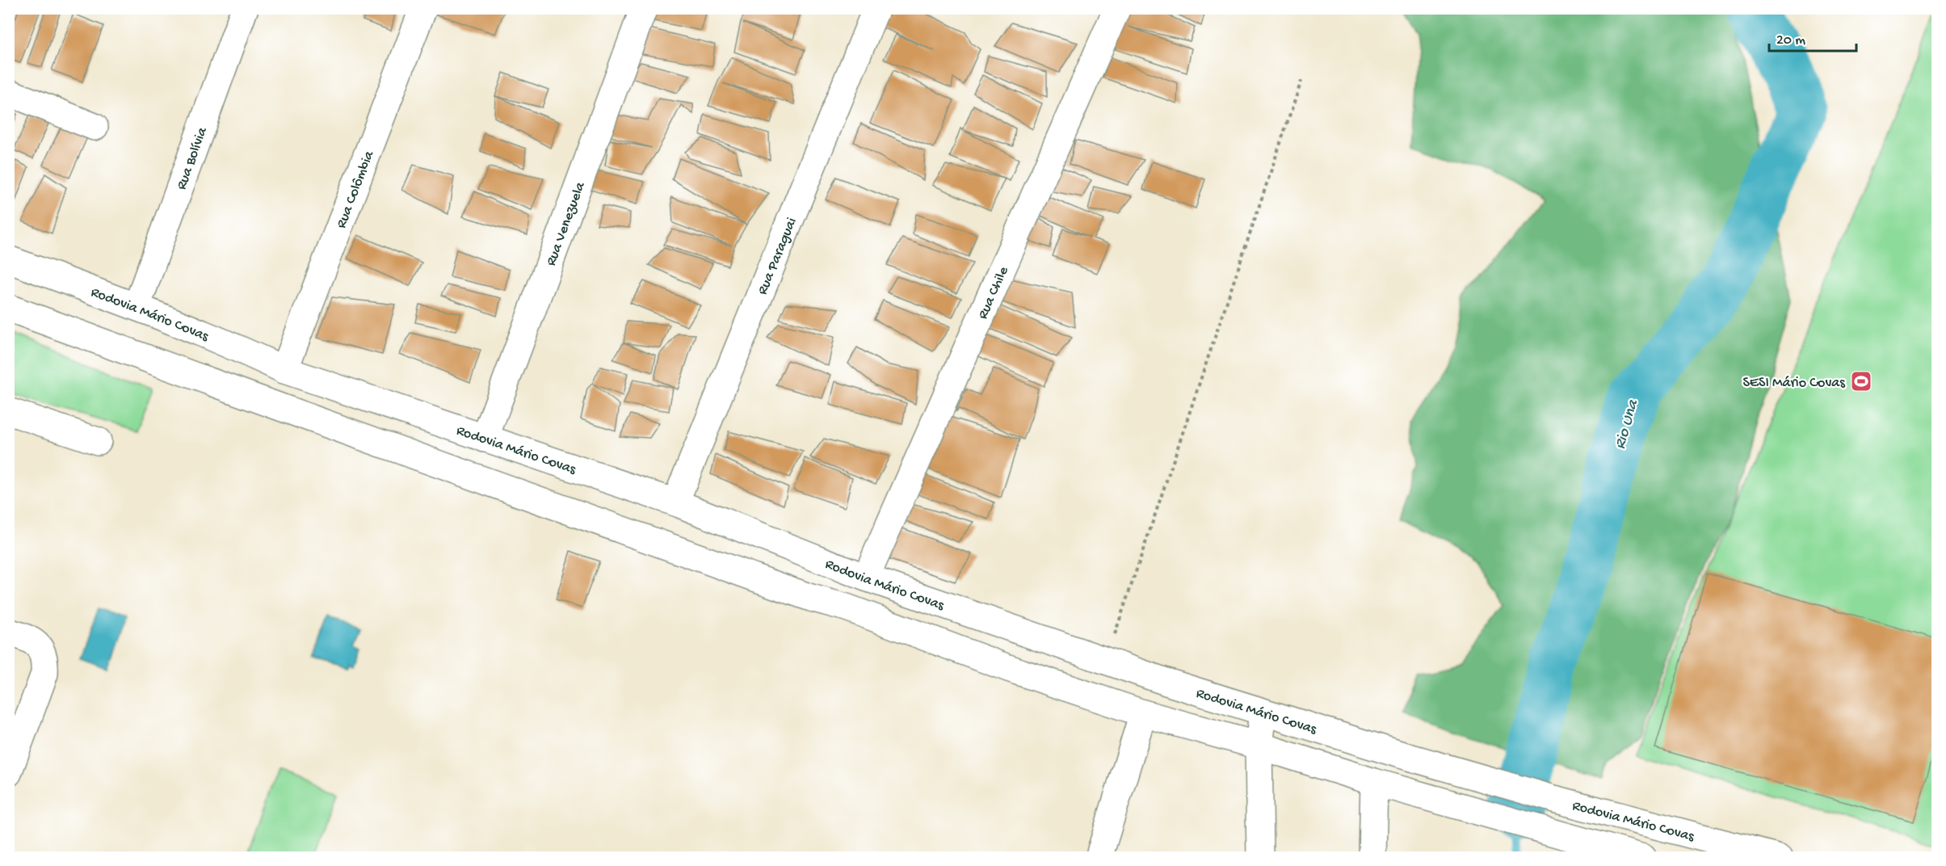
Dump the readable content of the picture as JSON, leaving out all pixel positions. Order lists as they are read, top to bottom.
{
  "streets": {
    "main road": [
      "Rua Bolívia",
      "Rua Colômbia",
      "Rua Venezuela",
      "Rua Paraguai",
      "Rua Chile",
      "Rodovia Mário Covas"
    ]
  },
  "crossings": [
    ["Rua Bolívia", "Rodovia Mário Covas"],
    ["Rua Colômbia", "Rodovia Mário Covas"],
    ["Rua Venezuela", "Rodovia Mário Covas"],
    ["Rua Paraguai", "Rodovia Mário Covas"],
    ["Rua Chile", "Rodovia Mário Covas"]
  ],
  "water": ["Rio Una"],
  "places": {
    "sports": ["SESI Mário Covas"]
  },
  "scale_bar": "20 m"
}
